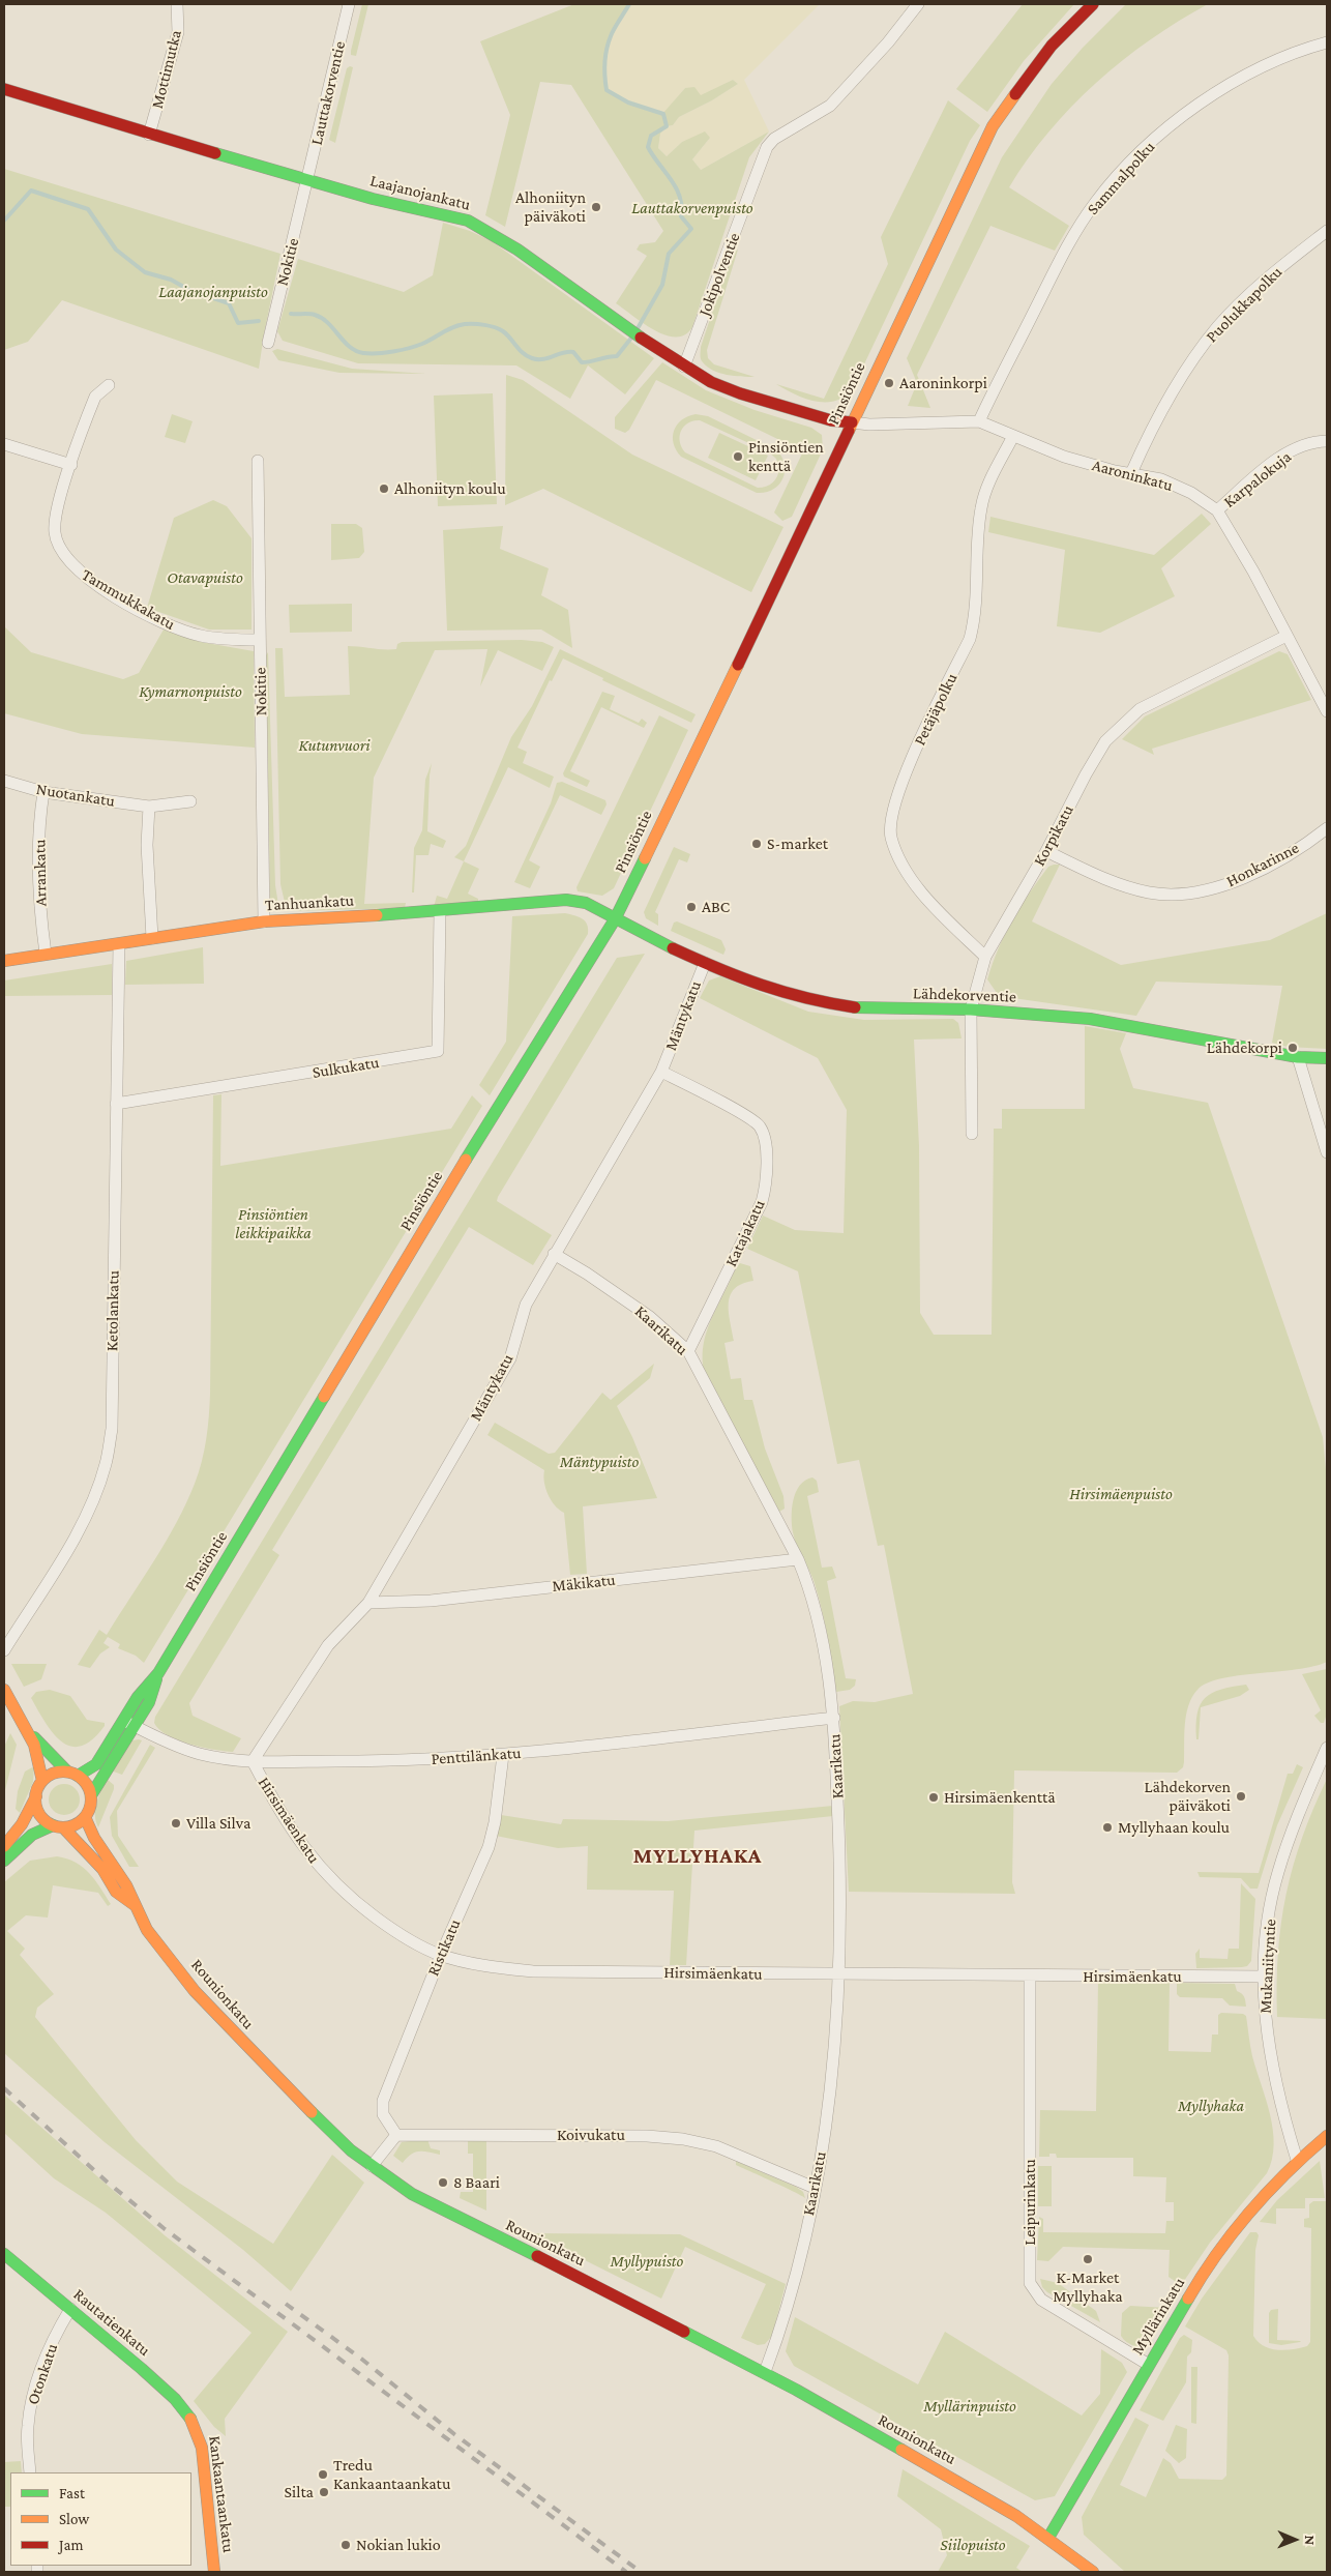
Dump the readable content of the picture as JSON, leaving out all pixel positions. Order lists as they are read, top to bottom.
{
  "streets": {
    "main road": [
      "Laajanojankatu",
      "Pinsiöntie",
      "Tanhuankatu",
      "Lähdekorventie",
      "Rounionkatu",
      "Myllärinkatu",
      "Rautatienkatu",
      "Kankaantaankatu"
    ],
    "street": [
      "Mottimutka",
      "Lauttakorventie",
      "Sammalpolku",
      "Nokitie",
      "Jokipolventie",
      "Puolukkapolku",
      "Aaroninkatu",
      "Karpalokuja",
      "Tammukkakatu",
      "Petäjäpolku",
      "Nuotankatu",
      "Korpikatu",
      "Honkarinne",
      "Arrankatu",
      "Mäntykatu",
      "Sulkukatu",
      "Katajakatu",
      "Ketolankatu",
      "Kaarikatu",
      "Mäkikatu",
      "Penttilänkatu",
      "Hirsimäenkatu",
      "Ristikatu",
      "Mukaniityntie",
      "Koivukatu",
      "Leipurinkatu",
      "Otonkatu"
    ]
  },
  "crossings": [
    ["Mottimutka", "Laajanojankatu"],
    ["Lauttakorventie", "Laajanojankatu"],
    ["Lauttakorventie", "Nokitie"],
    ["Sammalpolku", "Aaroninkatu"],
    ["Laajanojankatu", "Nokitie"],
    ["Laajanojankatu", "Jokipolventie"],
    ["Laajanojankatu", "Pinsiöntie"],
    ["Laajanojankatu", "Aaroninkatu"],
    ["Nokitie", "Tammukkakatu"],
    ["Nokitie", "Tanhuankatu"],
    ["Puolukkapolku", "Aaroninkatu"],
    ["Pinsiöntie", "Aaroninkatu"],
    ["Pinsiöntie", "Tanhuankatu"],
    ["Pinsiöntie", "Lähdekorventie"],
    ["Pinsiöntie", "Penttilänkatu"],
    ["Pinsiöntie", "Rounionkatu"],
    ["Aaroninkatu", "Karpalokuja"],
    ["Aaroninkatu", "Petäjäpolku"],
    ["Aaroninkatu", "Korpikatu"],
    ["Petäjäpolku", "Korpikatu"],
    ["Nuotankatu", "Arrankatu"],
    ["Korpikatu", "Honkarinne"],
    ["Korpikatu", "Lähdekorventie"],
    ["Arrankatu", "Tanhuankatu"],
    ["Tanhuankatu", "Lähdekorventie"],
    ["Tanhuankatu", "Sulkukatu"],
    ["Tanhuankatu", "Ketolankatu"],
    ["Lähdekorventie", "Mäntykatu"],
    ["Mäntykatu", "Katajakatu"],
    ["Mäntykatu", "Kaarikatu"],
    ["Mäntykatu", "Mäkikatu"],
    ["Mäntykatu", "Penttilänkatu"],
    ["Mäntykatu", "Hirsimäenkatu"],
    ["Sulkukatu", "Ketolankatu"],
    ["Katajakatu", "Kaarikatu"],
    ["Kaarikatu", "Mäkikatu"],
    ["Kaarikatu", "Penttilänkatu"],
    ["Kaarikatu", "Hirsimäenkatu"],
    ["Kaarikatu", "Rounionkatu"],
    ["Kaarikatu", "Koivukatu"],
    ["Penttilänkatu", "Hirsimäenkatu"],
    ["Penttilänkatu", "Ristikatu"],
    ["Hirsimäenkatu", "Ristikatu"],
    ["Hirsimäenkatu", "Mukaniityntie"],
    ["Hirsimäenkatu", "Leipurinkatu"],
    ["Ristikatu", "Koivukatu"],
    ["Mukaniityntie", "Myllärinkatu"],
    ["Rounionkatu", "Myllärinkatu"],
    ["Leipurinkatu", "Myllärinkatu"],
    ["Rautatienkatu", "Otonkatu"],
    ["Rautatienkatu", "Kankaantaankatu"]
  ],
  "districts": ["MYLLYHAKA"],
  "parks": [
    "Lauttakorvenpuisto",
    "Laajanojanpuisto",
    "Otavapuisto",
    "Kymarnonpuisto",
    "Kutunvuori",
    "Pinsiöntien leikkipaikka",
    "Mäntypuisto",
    "Hirsimäenpuisto",
    "Myllyhaka",
    "Myllypuisto",
    "Myllärinpuisto",
    "Siilopuisto"
  ],
  "places": [
    "Alhoniityn päiväkoti",
    "Aaroninkorpi",
    "Pinsiöntien kenttä",
    "Alhoniityn koulu",
    "S-market",
    "ABC",
    "Lähdekorpi",
    "Lähdekorven päiväkoti",
    "Hirsimäenkenttä",
    "Villa Silva",
    "Myllyhaan koulu",
    "8 Baari",
    "K-Market Myllyhaka",
    "Tredu Kankaantaankatu",
    "Silta",
    "Nokian lukio"
  ],
  "legend": ["Fast", "Slow", "Jam"],
  "north": "right"
}
